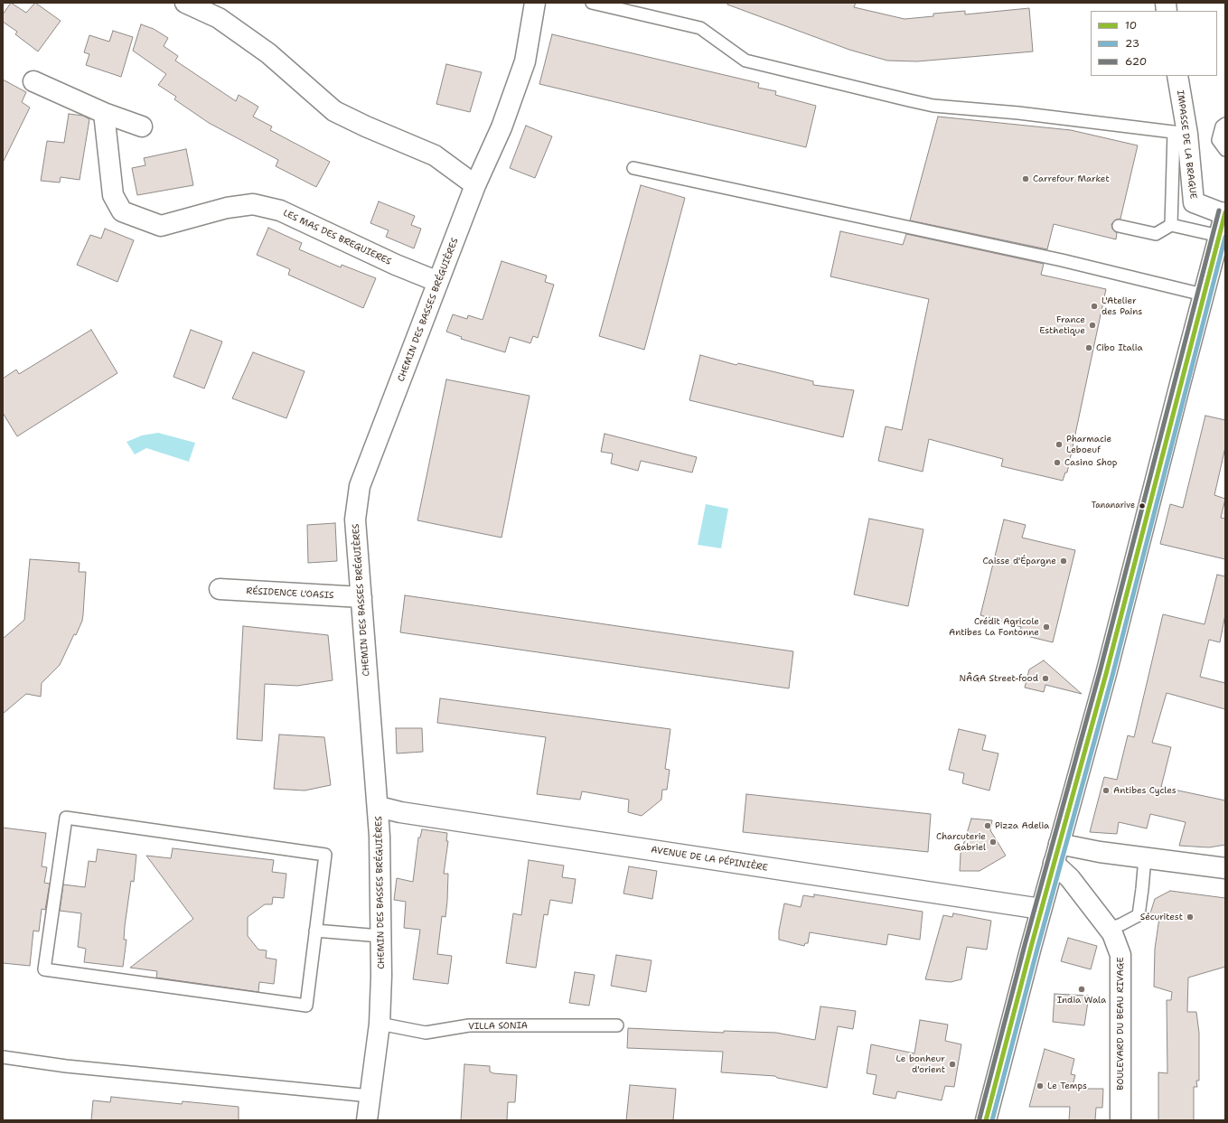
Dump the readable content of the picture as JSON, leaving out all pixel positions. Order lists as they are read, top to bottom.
{
  "streets": {
    "street": [
      "IMPASSE DE LA BRAGUE",
      "LES MAS DES BREGUIERES",
      "CHEMIN DES BASSES BRÉGUIÈRES",
      "RÉSIDENCE L'OASIS",
      "AVENUE DE LA PÉPINIÈRE",
      "BOULEVARD DU BEAU RIVAGE"
    ],
    "lane": ["VILLA SONIA"]
  },
  "crossings": [
    ["LES MAS DES BREGUIERES", "CHEMIN DES BASSES BRÉGUIÈRES"],
    ["CHEMIN DES BASSES BRÉGUIÈRES", "RÉSIDENCE L'OASIS"],
    ["CHEMIN DES BASSES BRÉGUIÈRES", "AVENUE DE LA PÉPINIÈRE"],
    ["CHEMIN DES BASSES BRÉGUIÈRES", "VILLA SONIA"]
  ],
  "places": [
    "Carrefour Market",
    "L'Atelier des Pains",
    "France Esthetique",
    "Cibo Italia",
    "Pharmacie Leboeuf",
    "Casino Shop",
    "Tananarive",
    "Caisse d'Épargne",
    "Crédit Agricole Antibes La Fontonne",
    "NÂGA Street-food",
    "Antibes Cycles",
    "Pizza Adelia",
    "Charcuterie Gabriel",
    "Sécuritest",
    "India Wala",
    "Le bonheur d'orient",
    "Le Temps"
  ],
  "lines": ["transit line 620", "transit line 10", "transit line 23"],
  "legend": ["10", "23", "620"]
}
